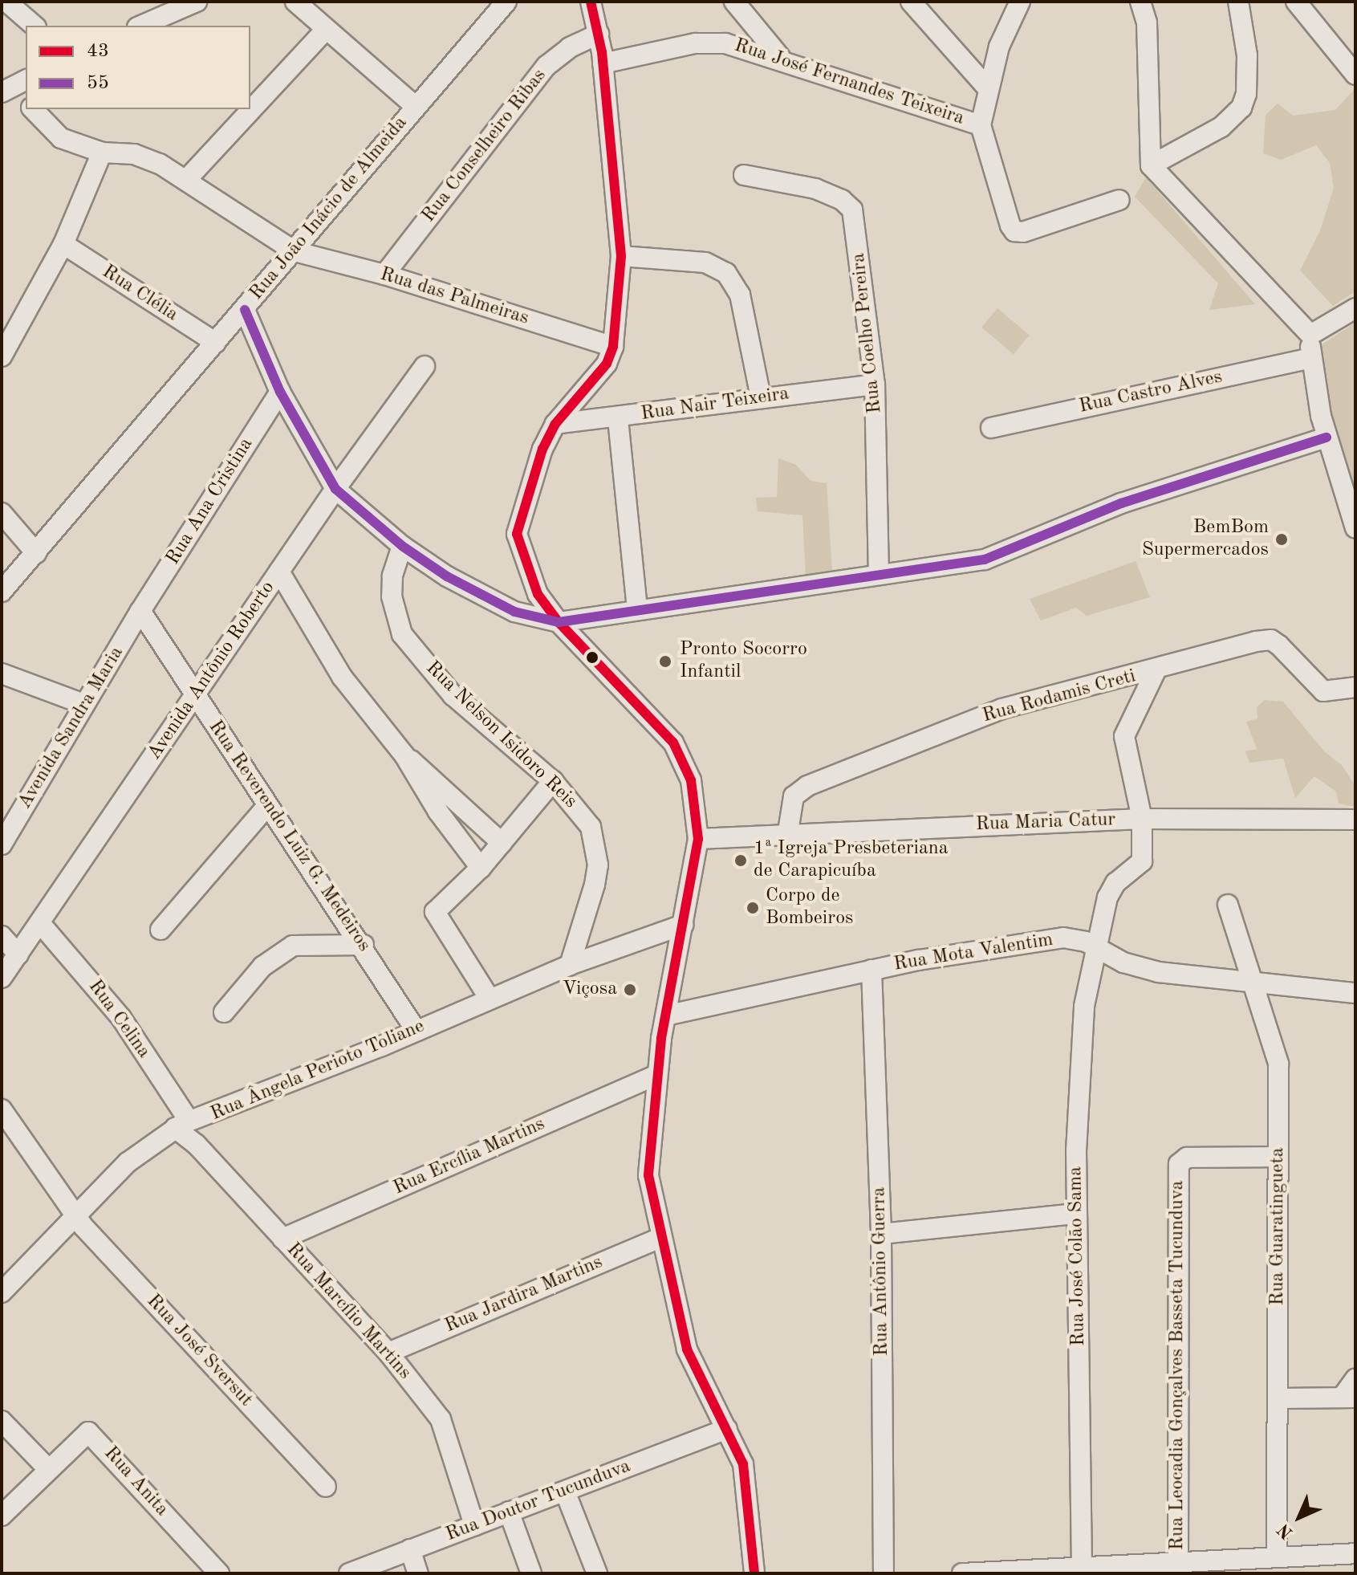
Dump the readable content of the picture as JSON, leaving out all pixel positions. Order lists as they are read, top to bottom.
{
  "streets": {
    "street": [
      "Rua José Fernandes Teixeira",
      "Rua Conselheiro Ribas",
      "Rua João Inácio de Almeida",
      "Rua Clélia",
      "Rua das Palmeiras",
      "Rua Coelho Pereira",
      "Rua Castro Alves",
      "Rua Nair Teixeira",
      "Rua Ana Cristina",
      "Avenida Antônio Roberto",
      "Rua Rodamis Creti",
      "Avenida Sandra Maria",
      "Rua Nelson Isidoro Reis",
      "Rua Maria Catur",
      "Rua Reverendo Luiz G. Medeiros",
      "Rua Mota Valentim",
      "Rua Celina",
      "Rua Ângela Perioto Toliane",
      "Rua Ercília Martins",
      "Rua Guaratingueta",
      "Rua José Colão Sama",
      "Rua Antônio Guerra",
      "Rua Jardira Martins",
      "Rua Marcílio Martins",
      "Rua José Sversut",
      "Rua Leocadia Gonçalves Basseta Tucunduva",
      "Rua Anita",
      "Rua Doutor Tucunduva"
    ]
  },
  "crossings": [
    ["Rua Conselheiro Ribas", "Rua das Palmeiras"],
    ["Rua João Inácio de Almeida", "Rua Clélia"],
    ["Rua João Inácio de Almeida", "Rua das Palmeiras"],
    ["Rua Coelho Pereira", "Rua Nair Teixeira"],
    ["Rua Ana Cristina", "Avenida Sandra Maria"],
    ["Rua Ana Cristina", "Rua Reverendo Luiz G. Medeiros"],
    ["Avenida Antônio Roberto", "Rua Reverendo Luiz G. Medeiros"],
    ["Avenida Antônio Roberto", "Rua Celina"],
    ["Rua Rodamis Creti", "Rua Maria Catur"],
    ["Rua Rodamis Creti", "Rua José Colão Sama"],
    ["Avenida Sandra Maria", "Rua Reverendo Luiz G. Medeiros"],
    ["Rua Nelson Isidoro Reis", "Rua Ângela Perioto Toliane"],
    ["Rua Maria Catur", "Rua José Colão Sama"],
    ["Rua Reverendo Luiz G. Medeiros", "Rua Ângela Perioto Toliane"],
    ["Rua Mota Valentim", "Rua Guaratingueta"],
    ["Rua Mota Valentim", "Rua José Colão Sama"],
    ["Rua Mota Valentim", "Rua Antônio Guerra"],
    ["Rua Celina", "Rua Ângela Perioto Toliane"],
    ["Rua Celina", "Rua Marcílio Martins"],
    ["Rua Ângela Perioto Toliane", "Rua Marcílio Martins"],
    ["Rua Ângela Perioto Toliane", "Rua José Sversut"],
    ["Rua Ercília Martins", "Rua Marcílio Martins"],
    ["Rua Guaratingueta", "Rua Leocadia Gonçalves Basseta Tucunduva"],
    ["Rua Jardira Martins", "Rua Marcílio Martins"],
    ["Rua Marcílio Martins", "Rua Doutor Tucunduva"]
  ],
  "places": [
    "BemBom Supermercados",
    "Pronto Socorro Infantil",
    "1ª Igreja Presbeteriana de Carapicuíba",
    "Corpo de Bombeiros",
    "Viçosa"
  ],
  "lines": ["transit line 43", "transit line 55"],
  "legend": ["43", "55"],
  "north": "bottom left"
}
